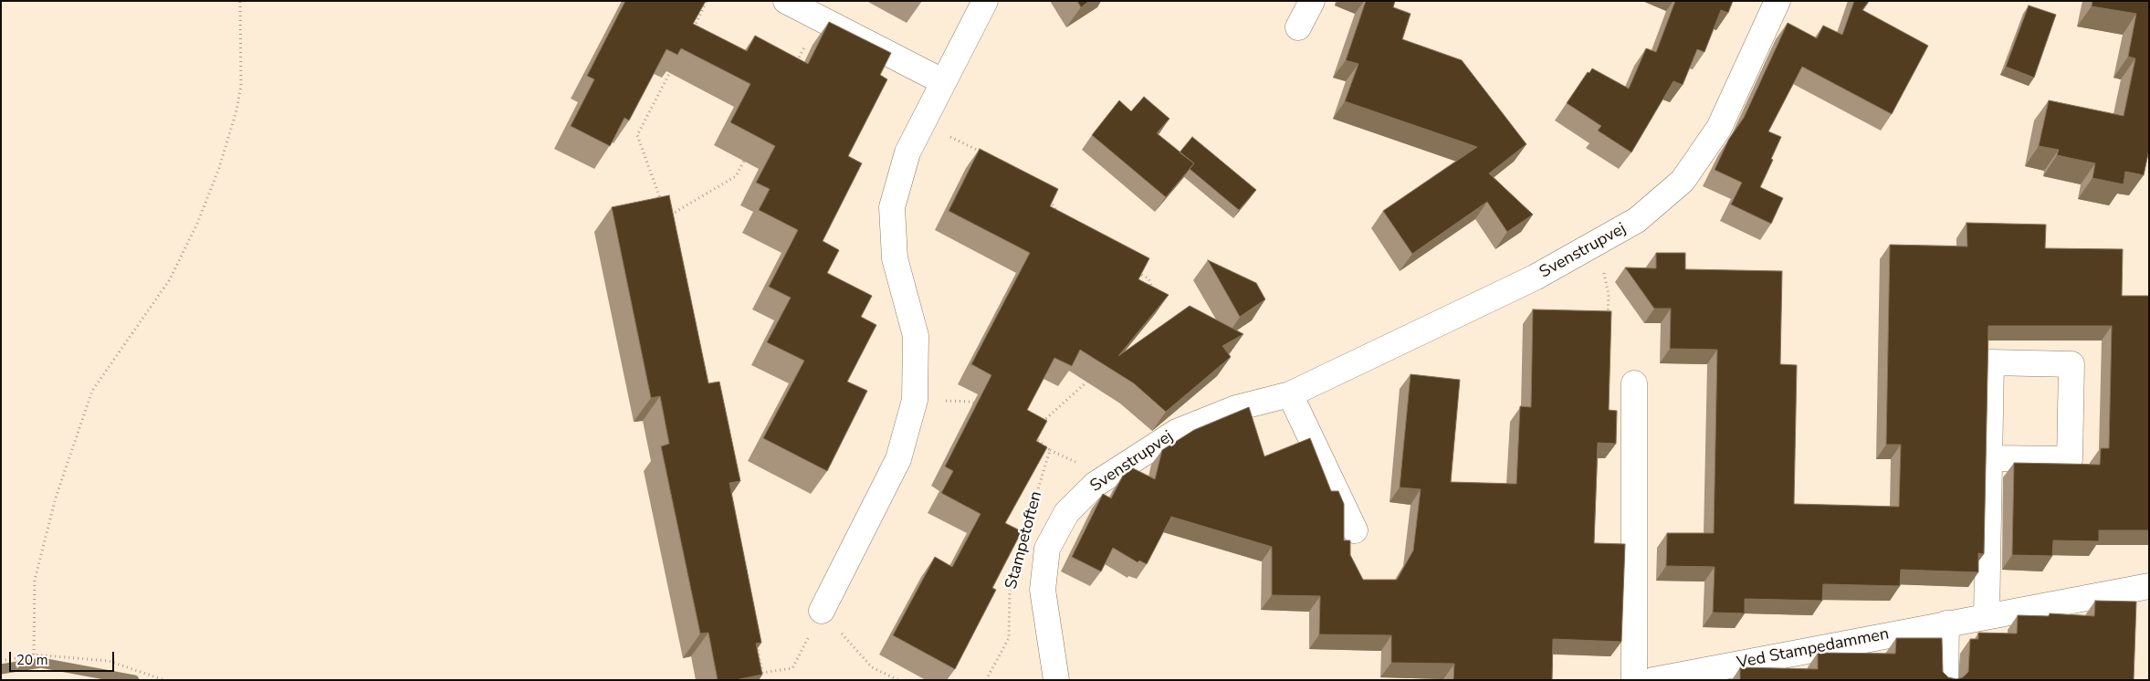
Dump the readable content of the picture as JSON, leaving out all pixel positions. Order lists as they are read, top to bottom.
{
  "streets": {
    "street": ["Svenstrupvej", "Ved Stampedammen"],
    "path": ["Stampetoften"]
  },
  "scale_bar": "20 m"
}
